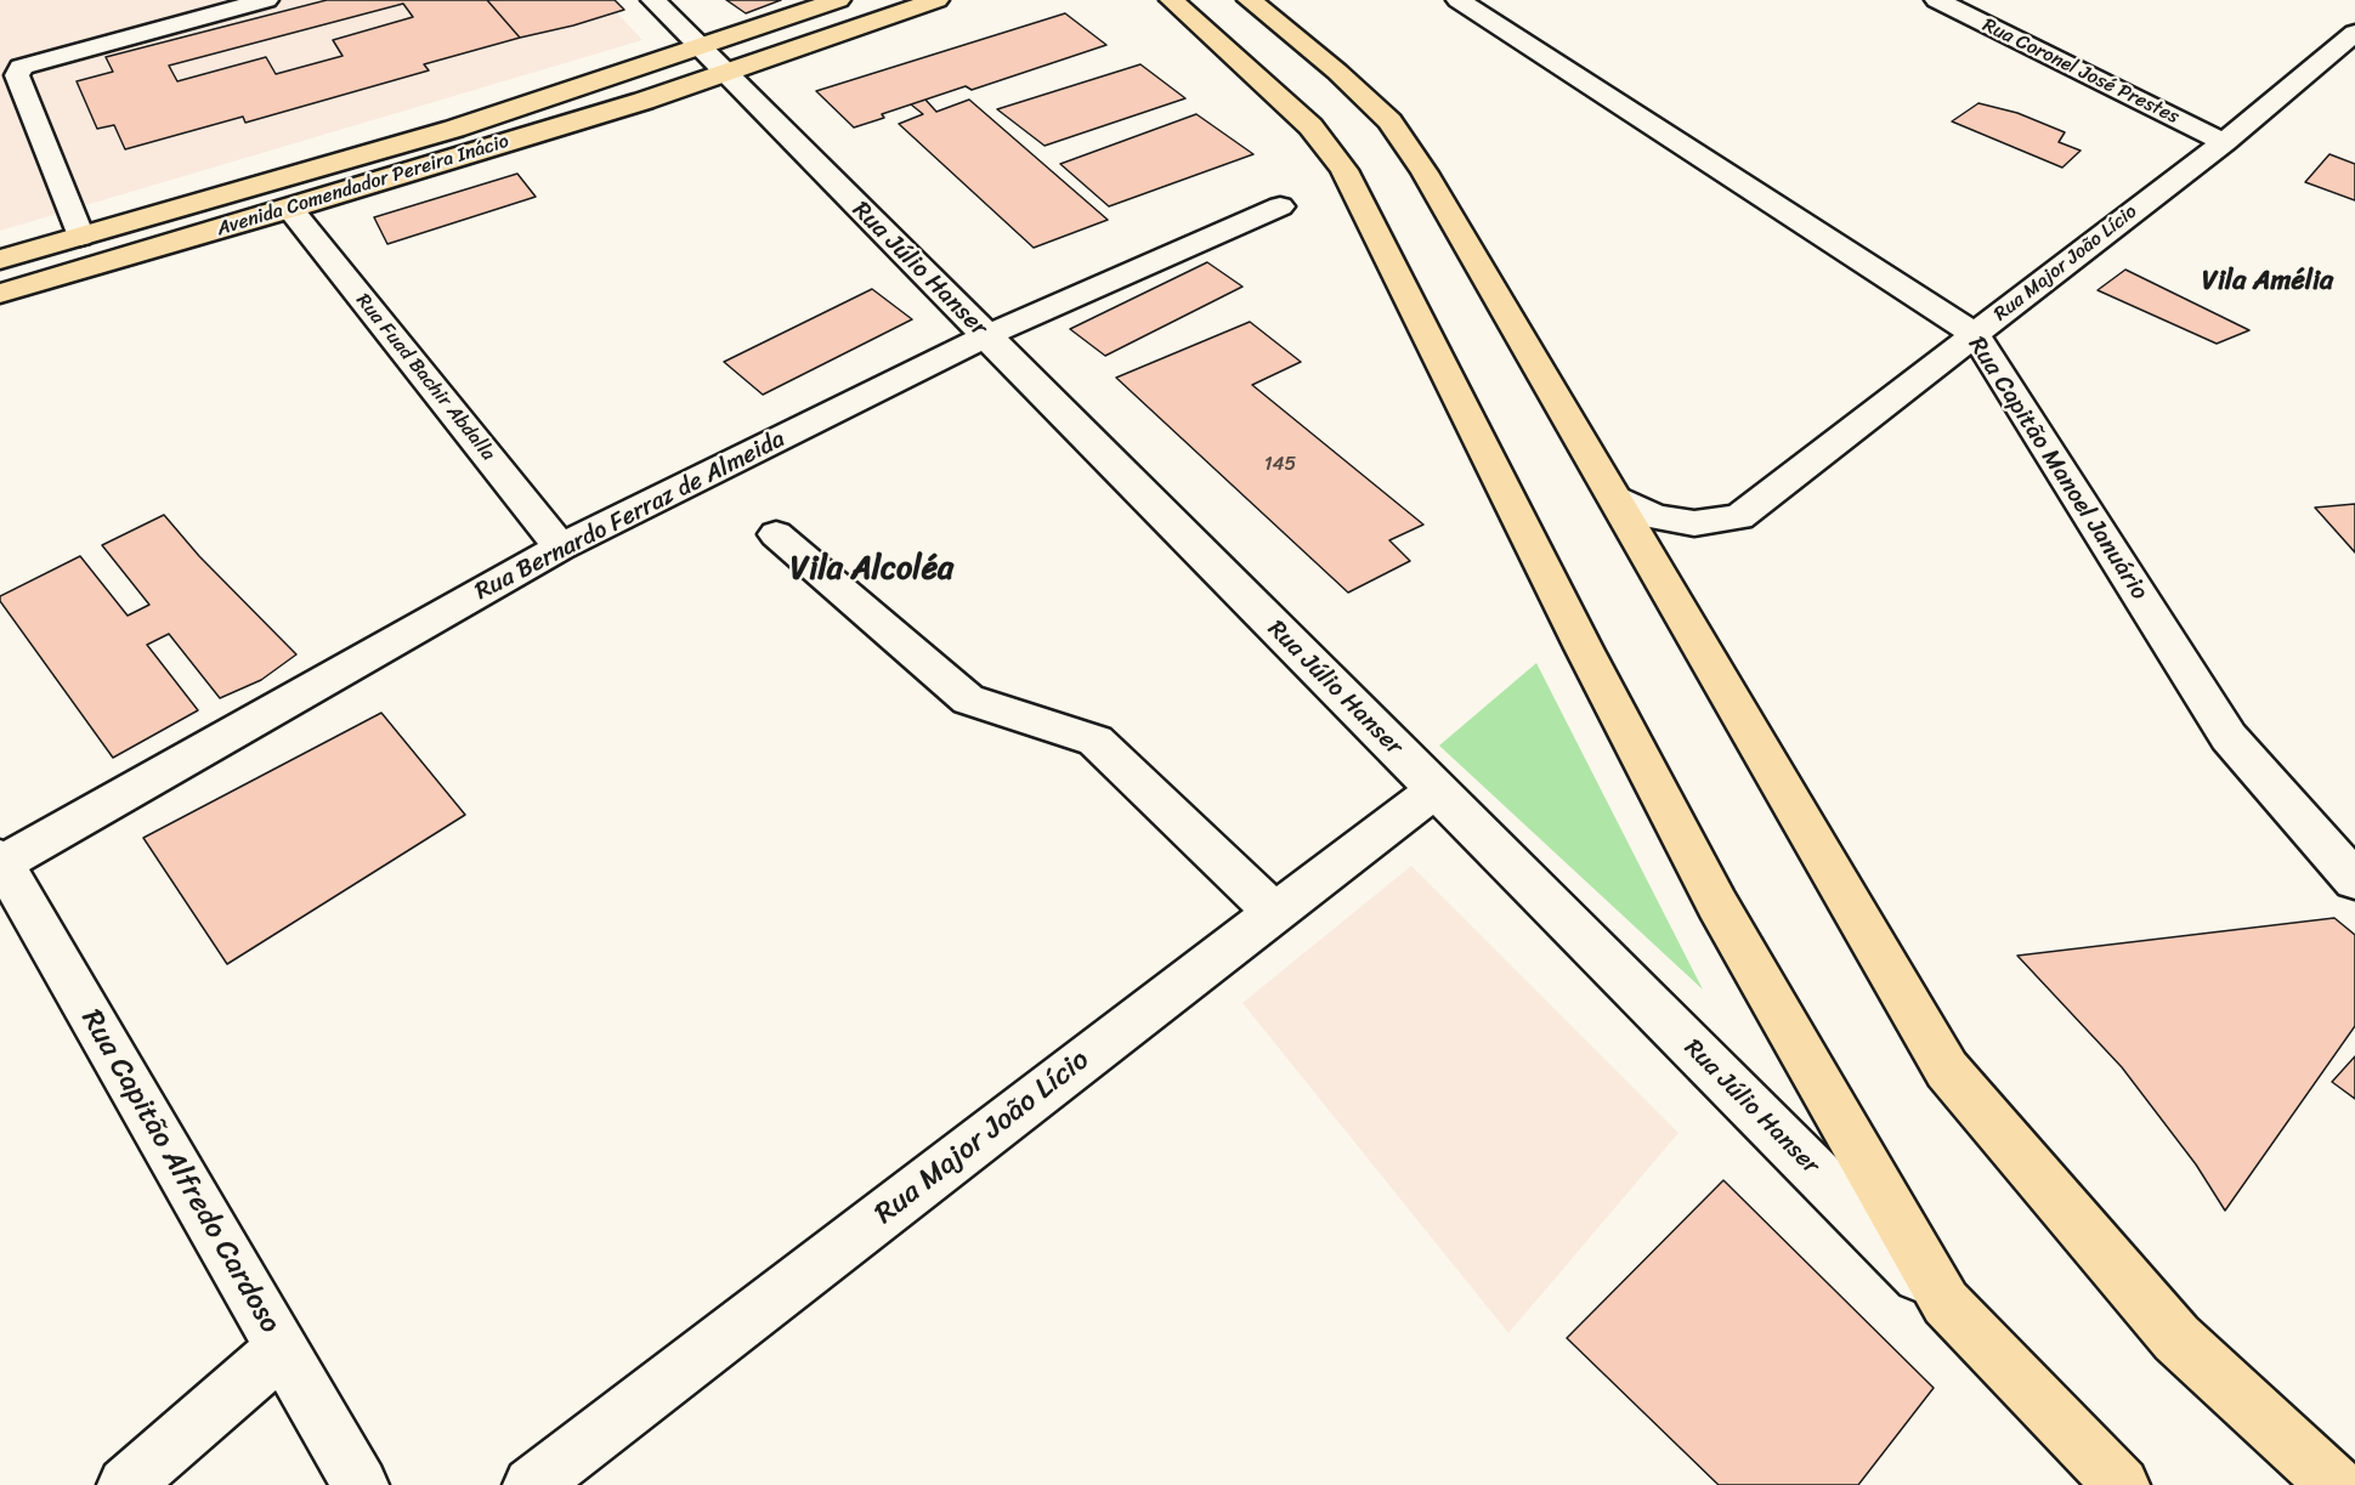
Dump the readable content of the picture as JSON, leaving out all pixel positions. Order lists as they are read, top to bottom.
{
  "streets": {
    "main road": ["Avenida Comendador Pereira Inácio"],
    "street": [
      "Rua Coronel José Prestes",
      "Rua Major João Lício",
      "Rua Júlio Hanser",
      "Rua Fuad Bachir Abdalla",
      "Rua Capitão Manoel Januário",
      "Rua Bernardo Ferraz de Almeida",
      "Rua Capitão Alfredo Cardoso"
    ]
  },
  "crossings": [
    ["Rua Coronel José Prestes", "Rua Major João Lício"],
    ["Avenida Comendador Pereira Inácio", "Rua Júlio Hanser"],
    ["Avenida Comendador Pereira Inácio", "Rua Fuad Bachir Abdalla"],
    ["Rua Major João Lício", "Rua Júlio Hanser"],
    ["Rua Major João Lício", "Rua Capitão Manoel Januário"],
    ["Rua Júlio Hanser", "Rua Bernardo Ferraz de Almeida"],
    ["Rua Fuad Bachir Abdalla", "Rua Bernardo Ferraz de Almeida"],
    ["Rua Bernardo Ferraz de Almeida", "Rua Capitão Alfredo Cardoso"]
  ],
  "districts": ["Vila Amélia", "Vila Alcoléa"],
  "house_numbers": ["145"]
}
